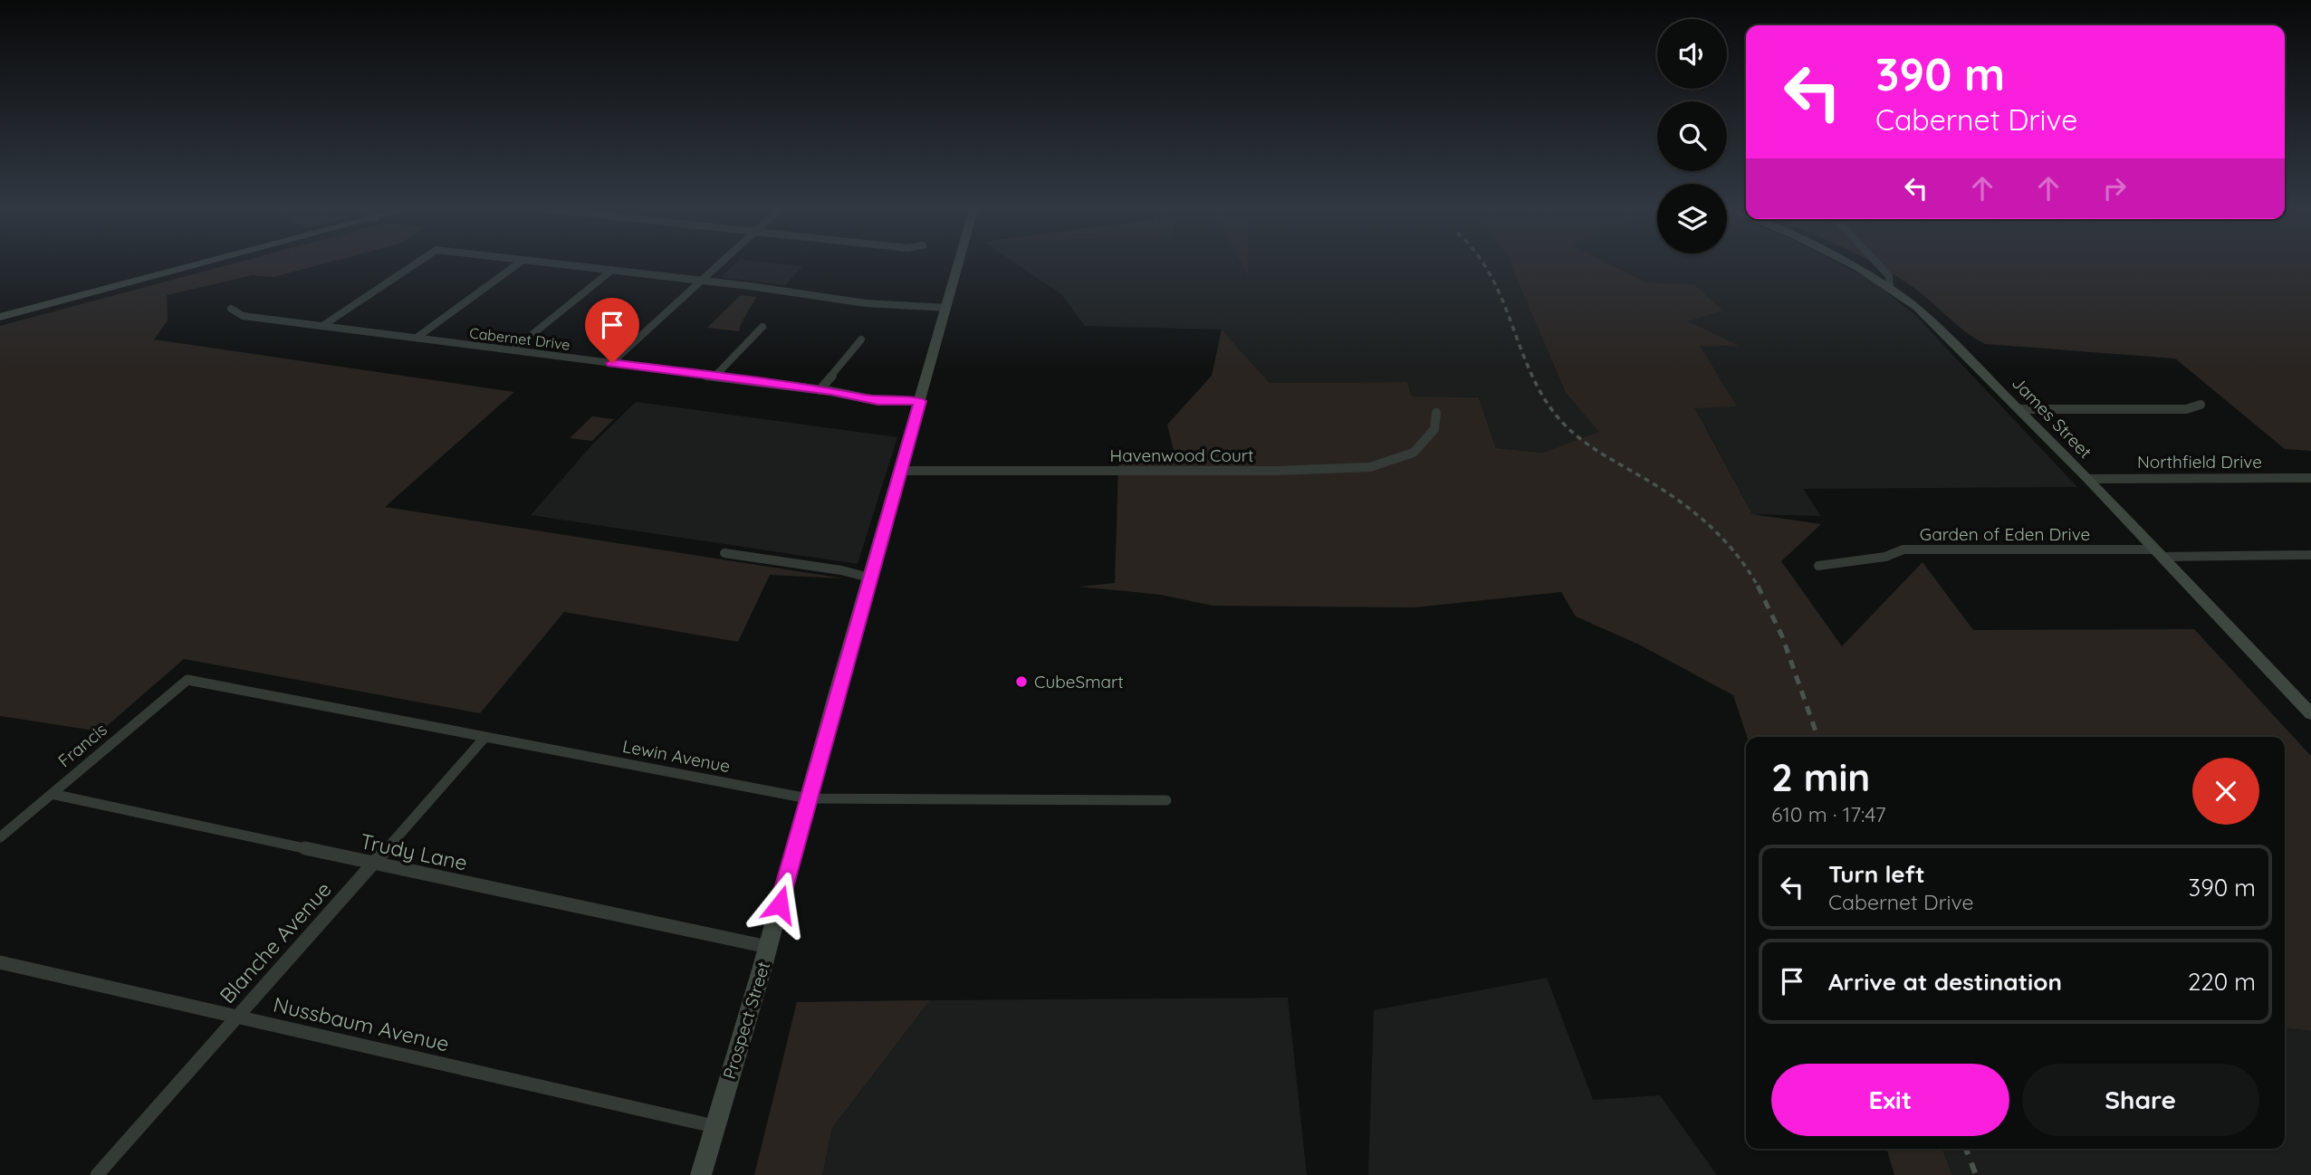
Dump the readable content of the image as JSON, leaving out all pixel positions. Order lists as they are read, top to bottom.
{
  "streets": {
    "street": [
      "Cabernet Drive",
      "James Street",
      "Havenwood Court",
      "Northfield Drive",
      "Garden of Eden Drive",
      "Francis",
      "Lewin Avenue",
      "Trudy Lane",
      "Blanche Avenue",
      "Prospect Street",
      "Nussbaum Avenue"
    ]
  },
  "crossings": [
    ["Cabernet Drive", "Prospect Street"],
    ["James Street", "Northfield Drive"],
    ["James Street", "Garden of Eden Drive"],
    ["Havenwood Court", "Prospect Street"],
    ["Francis", "Lewin Avenue"],
    ["Francis", "Trudy Lane"],
    ["Lewin Avenue", "Blanche Avenue"],
    ["Lewin Avenue", "Prospect Street"],
    ["Trudy Lane", "Blanche Avenue"],
    ["Trudy Lane", "Prospect Street"],
    ["Blanche Avenue", "Nussbaum Avenue"],
    ["Prospect Street", "Nussbaum Avenue"]
  ],
  "places": ["CubeSmart"],
  "page": {
    "turn": ["390 m", "Cabernet Drive"],
    "heading": ["2 min", "610 m · 17:47"],
    "list": [
      {
        "name": "Turn left",
        "note": "Cabernet Drive",
        "value": "390 m"
      },
      {
        "name": "Arrive at destination",
        "value": "220 m"
      }
    ],
    "buttons": ["Exit", "Share"]
  }
}
